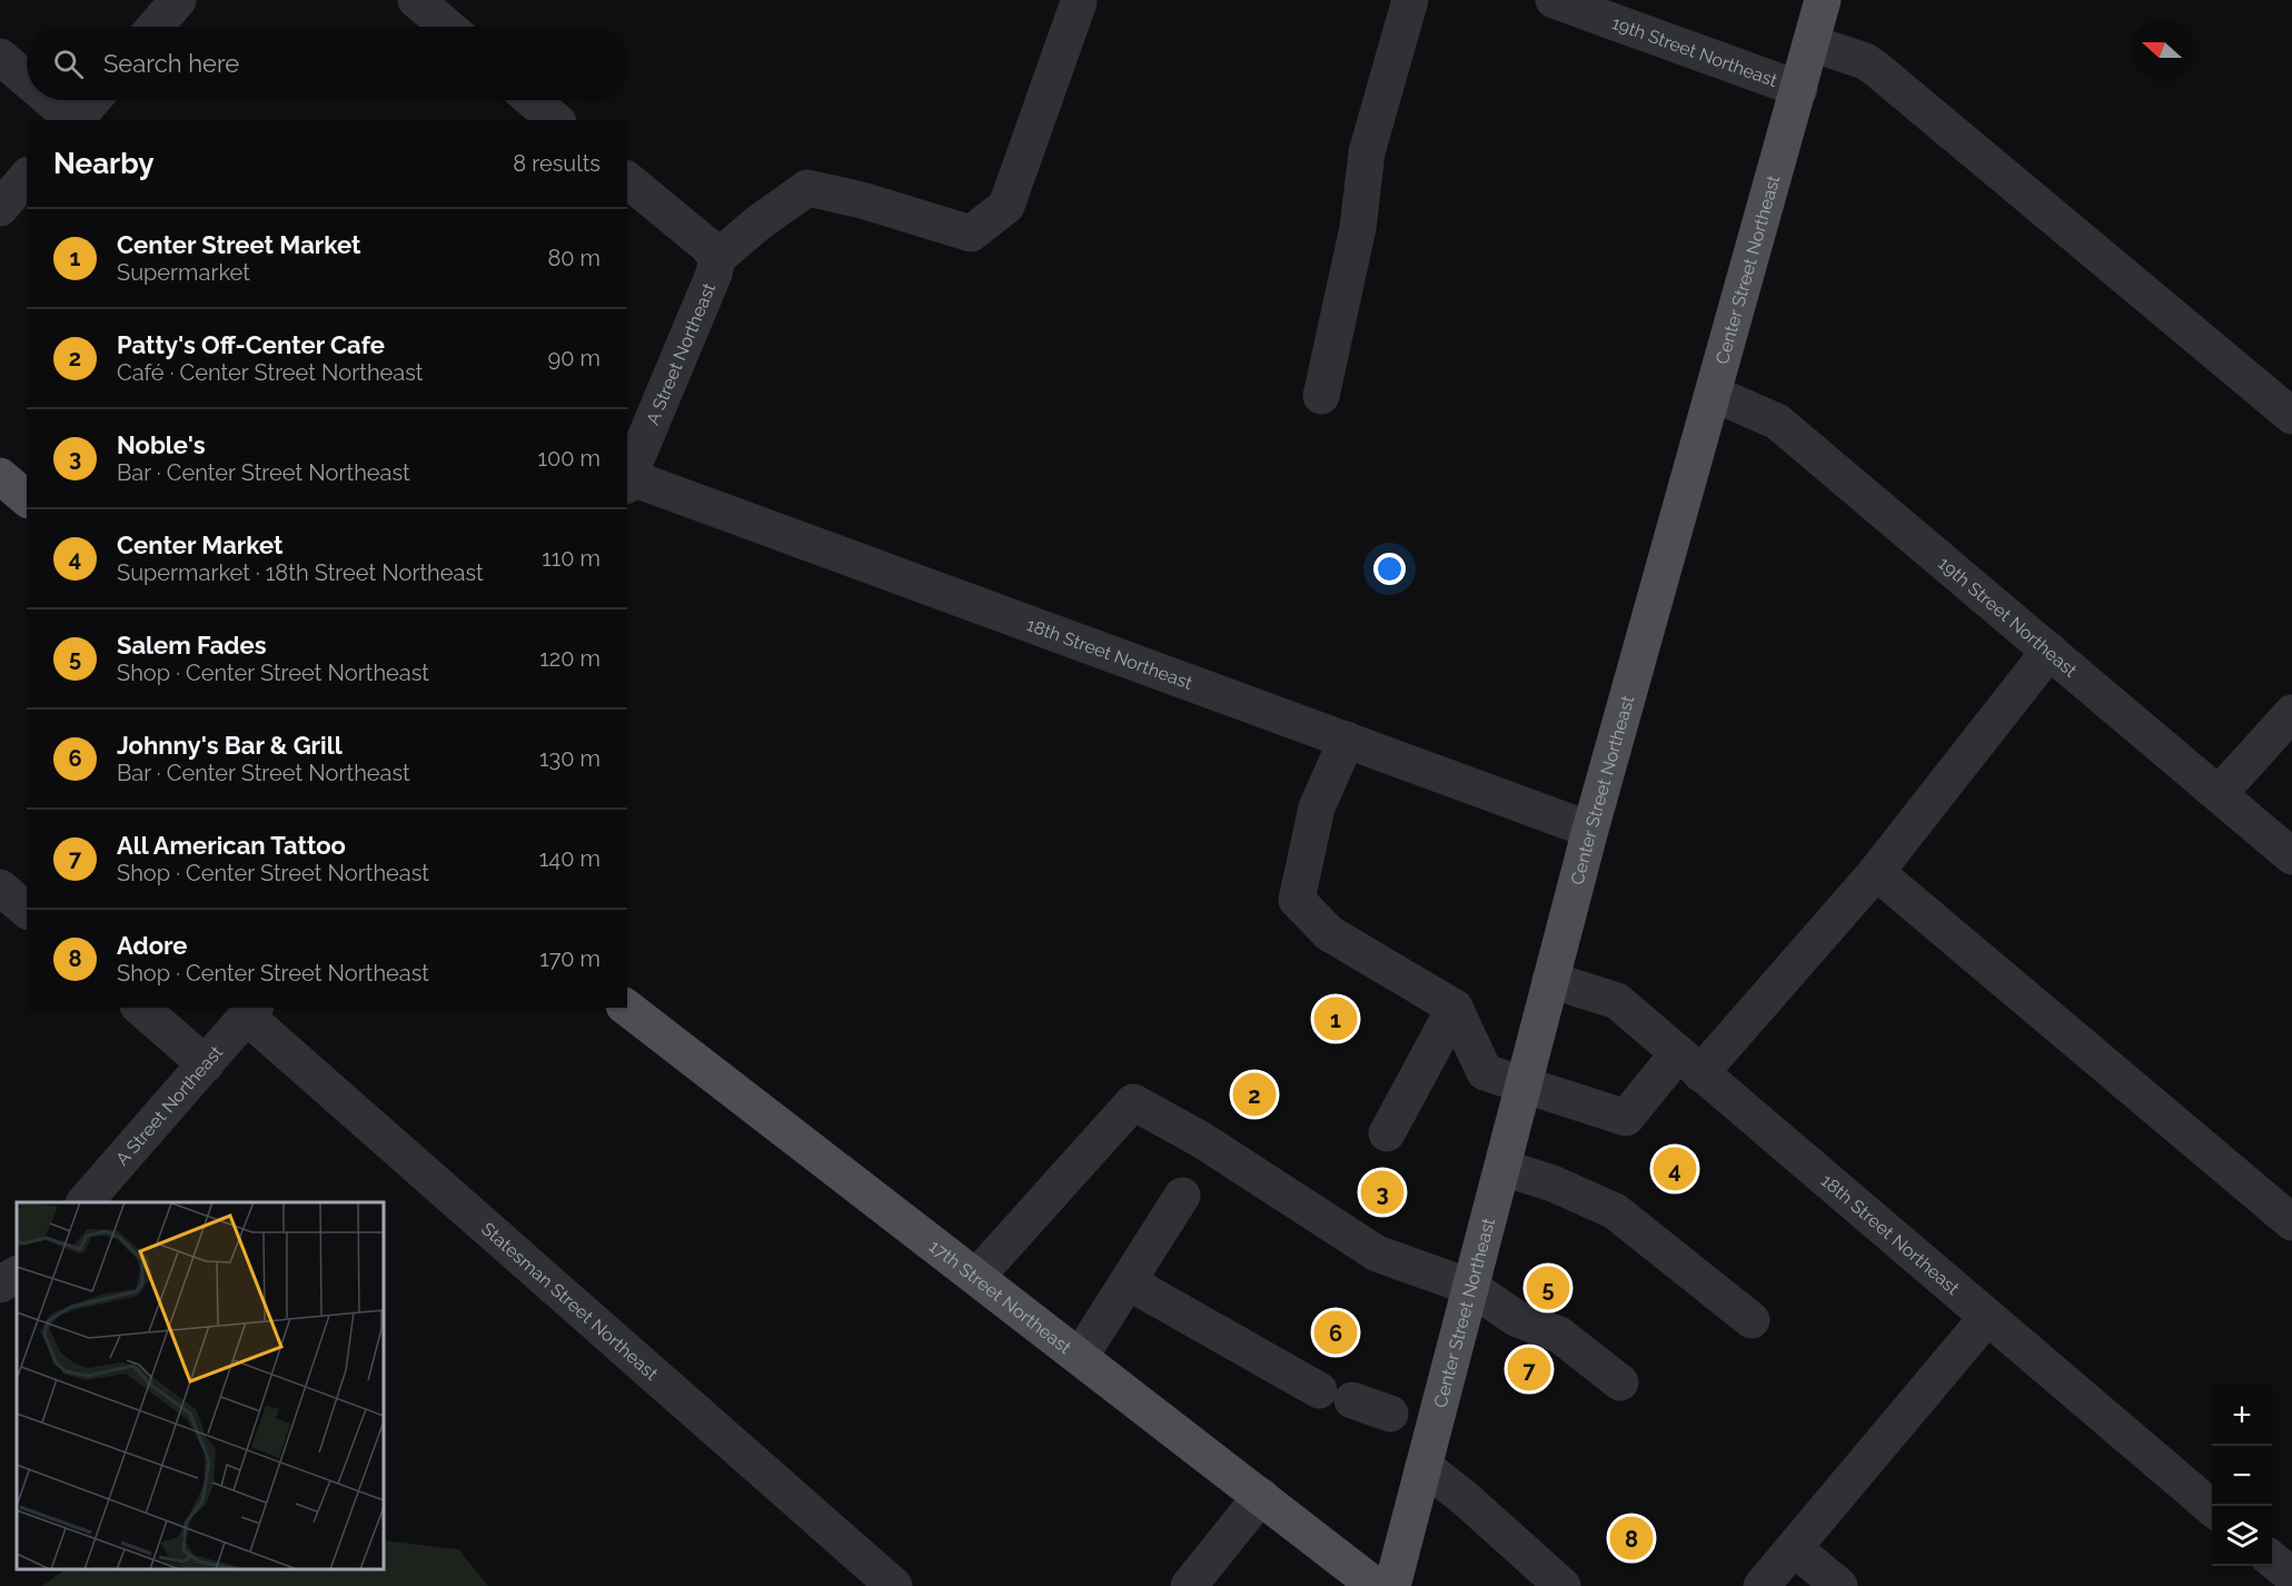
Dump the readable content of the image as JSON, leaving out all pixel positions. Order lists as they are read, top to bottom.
{
  "streets": {
    "main road": ["Center Street Northeast", "17th Street Northeast"],
    "street": [
      "19th Street Northeast",
      "A Street Northeast",
      "18th Street Northeast",
      "Statesman Street Northeast"
    ]
  },
  "crossings": [
    ["19th Street Northeast", "Center Street Northeast"],
    ["Center Street Northeast", "18th Street Northeast"],
    ["A Street Northeast", "18th Street Northeast"],
    ["A Street Northeast", "Statesman Street Northeast"]
  ],
  "north": "left",
  "page": {
    "search": "Search here",
    "heading": ["Nearby", "8 results"],
    "list": [
      {
        "mark": "1",
        "name": "Center Street Market",
        "note": "Supermarket",
        "value": "80 m"
      },
      {
        "mark": "2",
        "name": "Patty's Off-Center Cafe",
        "note": "Café · Center Street Northeast",
        "value": "90 m"
      },
      {
        "mark": "3",
        "name": "Noble's",
        "note": "Bar · Center Street Northeast",
        "value": "100 m"
      },
      {
        "mark": "4",
        "name": "Center Market",
        "note": "Supermarket · 18th Street Northeast",
        "value": "110 m"
      },
      {
        "mark": "5",
        "name": "Salem Fades",
        "note": "Shop · Center Street Northeast",
        "value": "120 m"
      },
      {
        "mark": "6",
        "name": "Johnny's Bar & Grill",
        "note": "Bar · Center Street Northeast",
        "value": "130 m"
      },
      {
        "mark": "7",
        "name": "All American Tattoo",
        "note": "Shop · Center Street Northeast",
        "value": "140 m"
      },
      {
        "mark": "8",
        "name": "Adore",
        "note": "Shop · Center Street Northeast",
        "value": "170 m"
      }
    ],
    "pins": [
      "1",
      "2",
      "4",
      "3",
      "5",
      "6",
      "7",
      "8"
    ],
    "map_buttons": ["+", "−"]
  }
}
